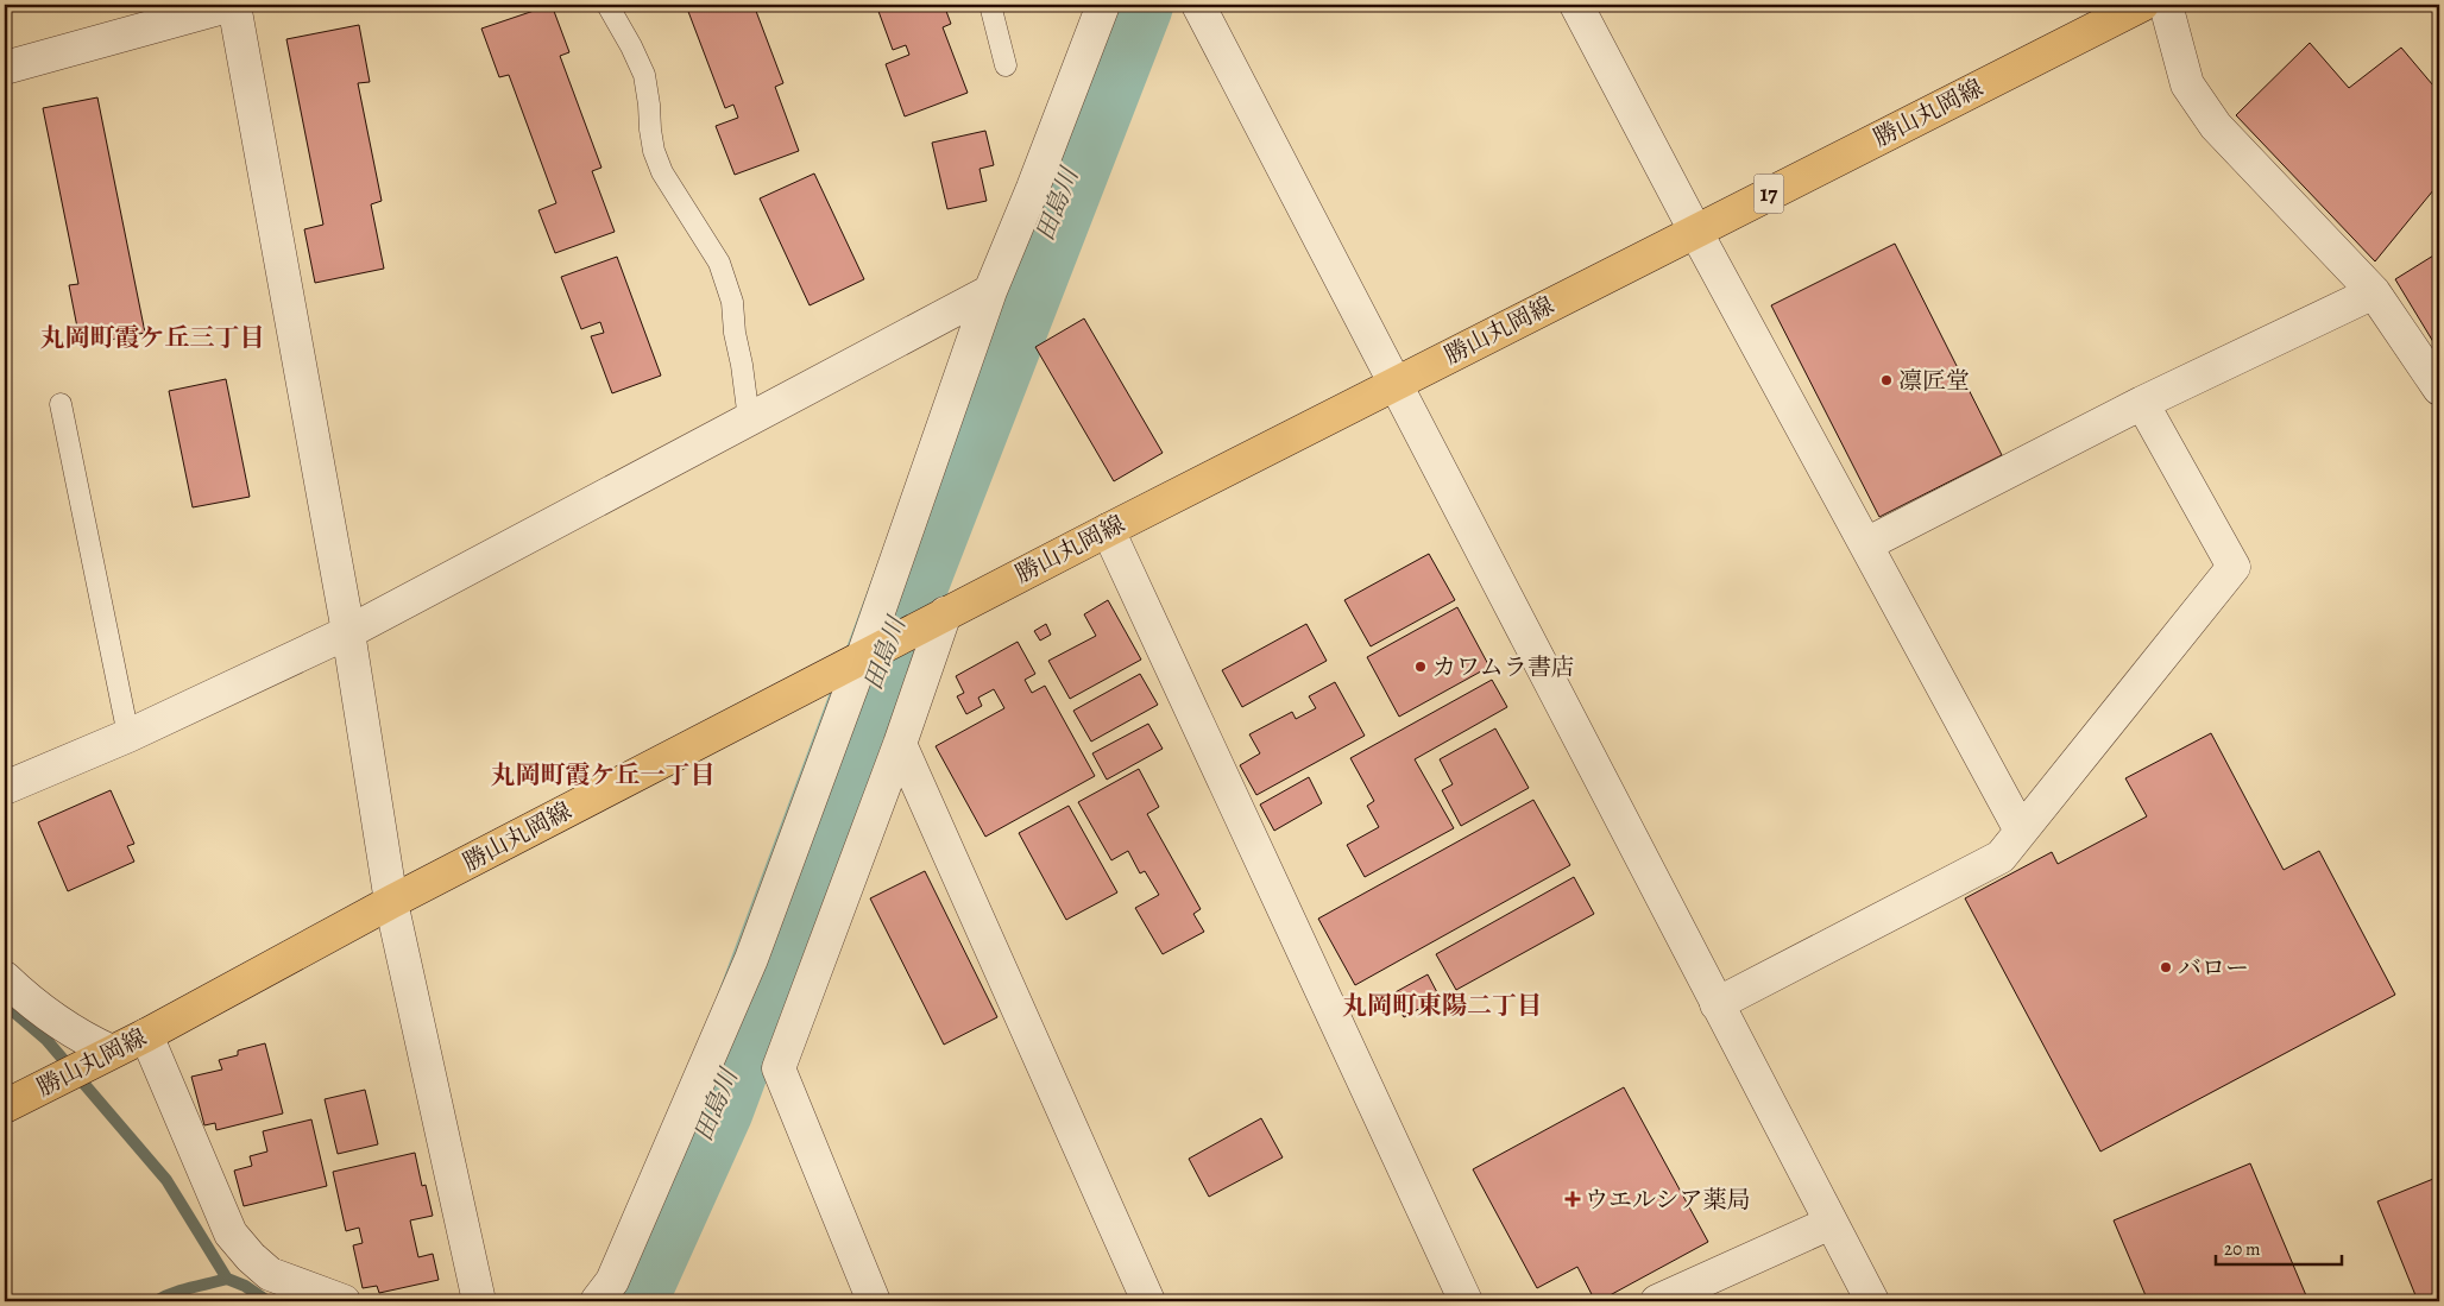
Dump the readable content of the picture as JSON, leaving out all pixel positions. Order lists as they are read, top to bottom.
{
  "streets": {
    "main road": ["勝山丸岡線", "17"]
  },
  "districts": ["丸岡町霞ケ丘三丁目", "丸岡町霞ケ丘一丁目", "丸岡町東陽二丁目"],
  "water": ["田島川"],
  "places": {
    "other": ["凛匠堂", "カワムラ書店", "バロー"],
    "health": ["ウエルシア薬局"]
  },
  "scale_bar": "20 m"
}
